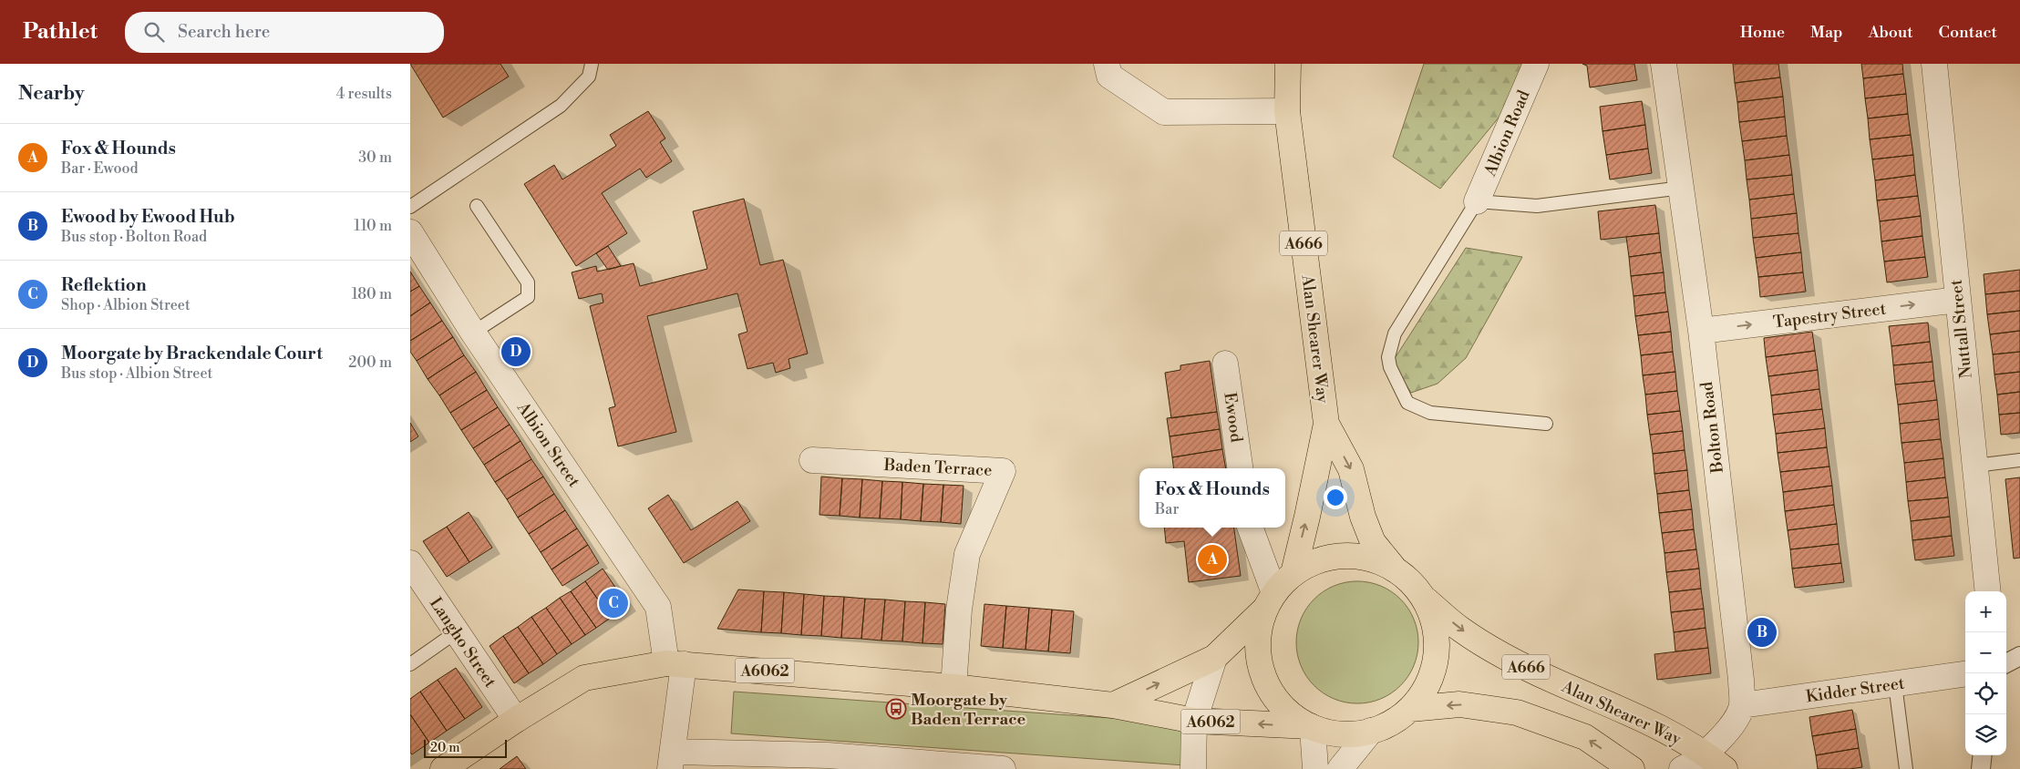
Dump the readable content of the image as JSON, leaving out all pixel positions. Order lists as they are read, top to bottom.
{
  "streets": {
    "main road": ["A666", "Alan Shearer Way", "A6062"],
    "street": [
      "Albion Road",
      "Tapestry Street",
      "Nuttall Street",
      "Ewood",
      "Bolton Road",
      "Albion Street",
      "Baden Terrace",
      "Langho Street",
      "Kidder Street"
    ]
  },
  "crossings": [
    ["A666", "Alan Shearer Way"],
    ["A666", "A6062"],
    ["Tapestry Street", "Nuttall Street"],
    ["Tapestry Street", "Bolton Road"],
    ["Bolton Road", "Kidder Street"],
    ["Albion Street", "A6062"],
    ["Baden Terrace", "A6062"],
    ["Langho Street", "A6062"]
  ],
  "one_way": ["Tapestry Street"],
  "places": {
    "bus stop": ["Moorgate by Baden Terrace"]
  },
  "scale_bar": "20 m",
  "page": {
    "header": "Pathlet",
    "search": "Search here",
    "nav": [
      "Home",
      "Map",
      "About",
      "Contact"
    ],
    "heading": ["Nearby", "4 results"],
    "list": [
      {
        "mark": "A",
        "name": "Fox & Hounds",
        "note": "Bar · Ewood",
        "value": "30 m"
      },
      {
        "mark": "B",
        "name": "Ewood by Ewood Hub",
        "note": "Bus stop · Bolton Road",
        "value": "110 m"
      },
      {
        "mark": "C",
        "name": "Reflektion",
        "note": "Shop · Albion Street",
        "value": "180 m"
      },
      {
        "mark": "D",
        "name": "Moorgate by Brackendale Court",
        "note": "Bus stop · Albion Street",
        "value": "200 m"
      }
    ],
    "pins": [
      "D",
      "A",
      "C",
      "B"
    ],
    "popup": ["Fox & Hounds", "Bar"],
    "map_buttons": ["+", "−"],
    "scale": "20 m"
  }
}
